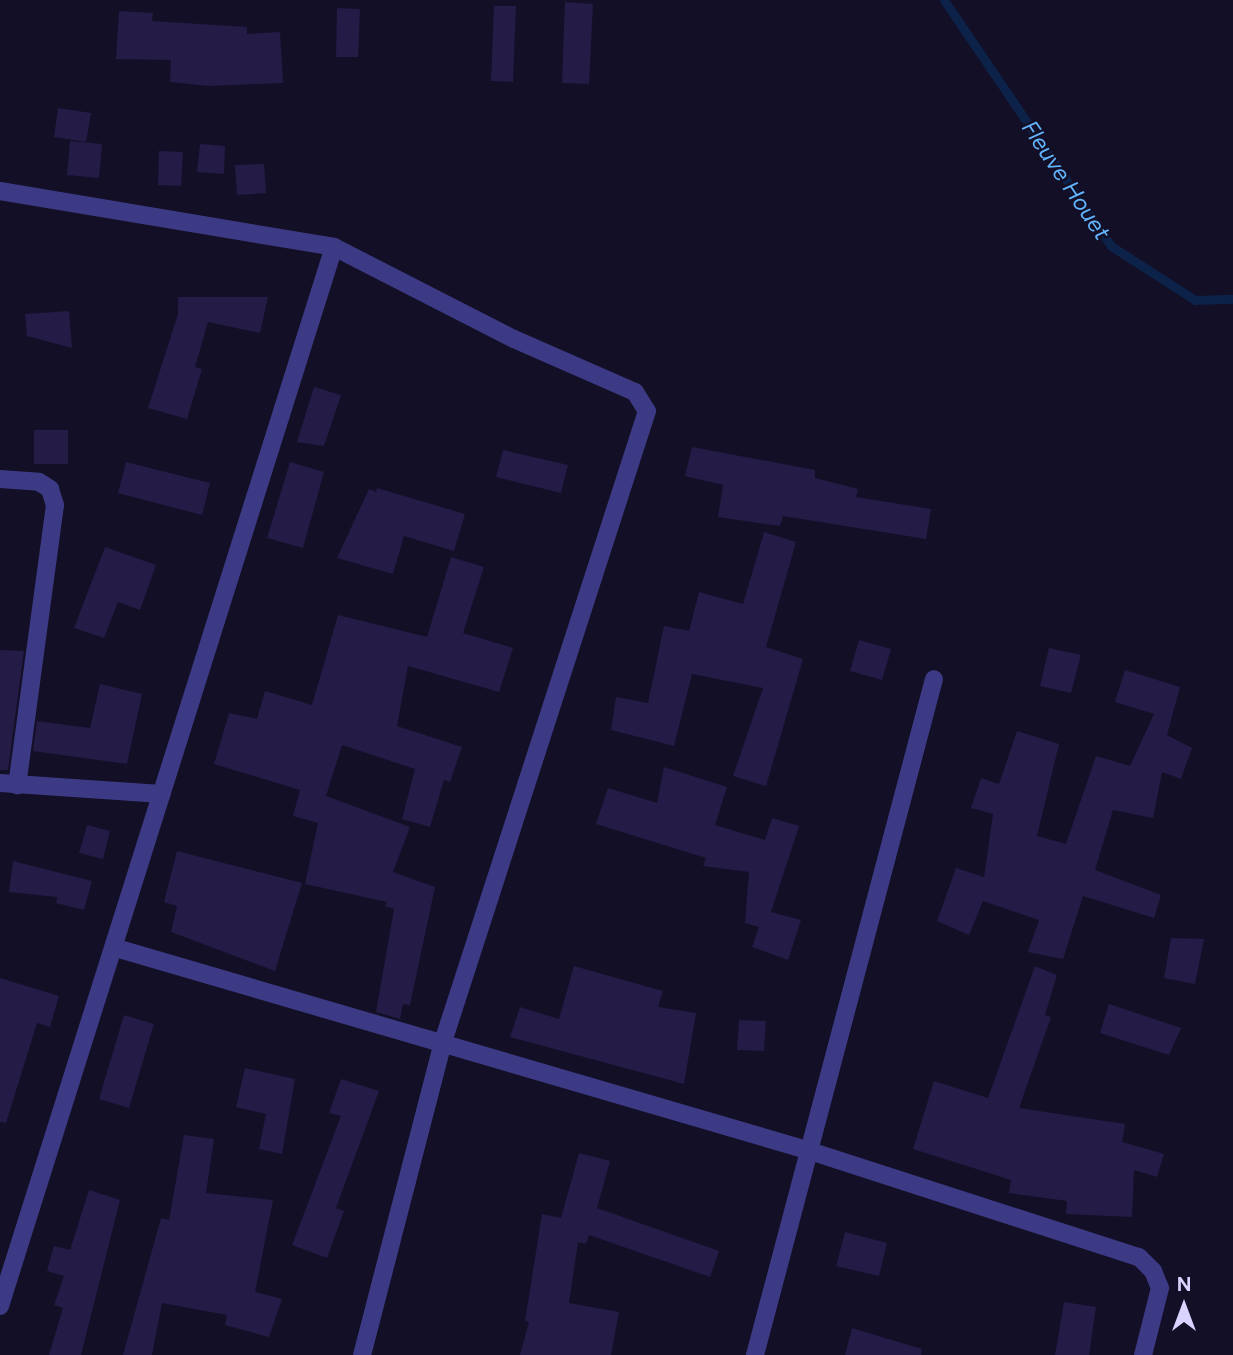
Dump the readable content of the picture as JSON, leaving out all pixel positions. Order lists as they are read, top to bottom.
{
  "water": ["Fleuve Houet"],
  "north": "top"
}
